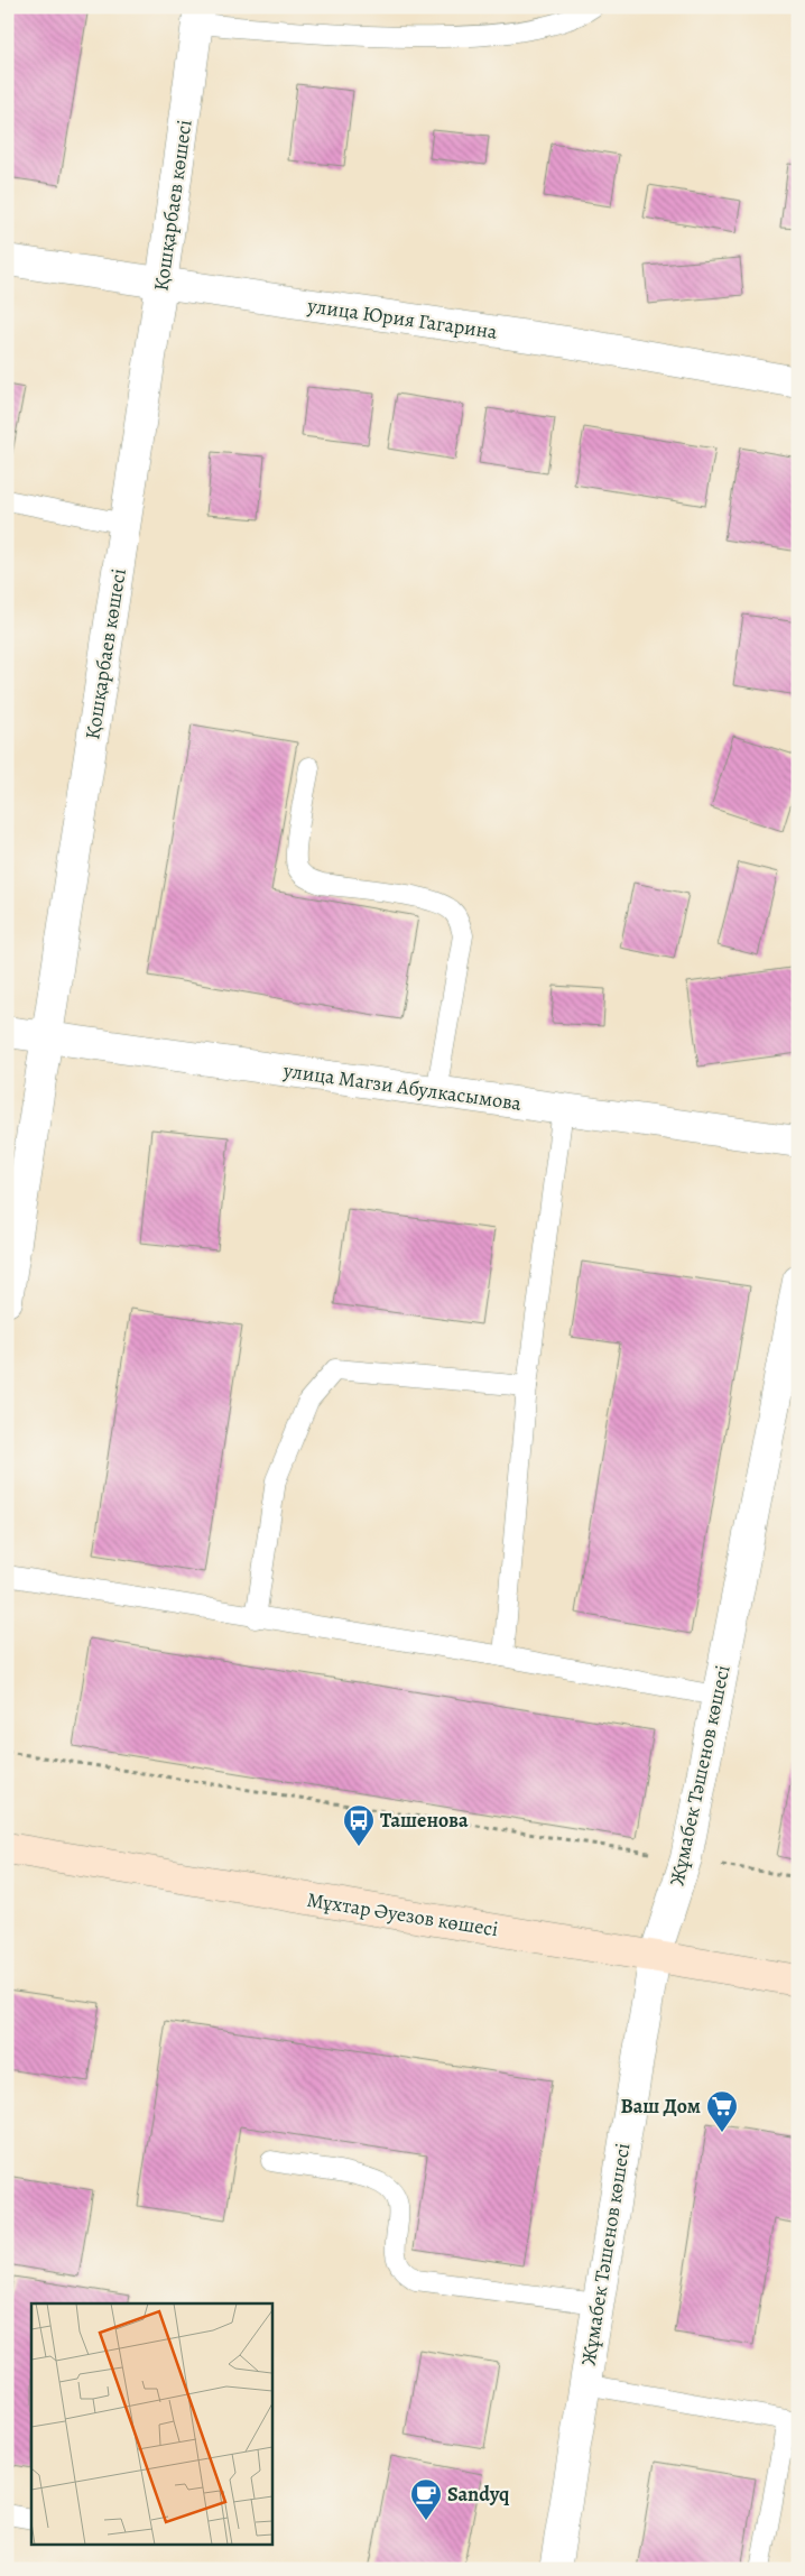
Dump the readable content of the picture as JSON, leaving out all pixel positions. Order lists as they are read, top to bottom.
{
  "streets": {
    "street": [
      "Қошқарбаев көшесі",
      "улица Юрия Гагарина",
      "улица Магзи Абулкасымова",
      "Жұмабек Тәшенов көшесі",
      "Мұхтар Әуезов көшесі"
    ]
  },
  "crossings": [
    ["Қошқарбаев көшесі", "улица Юрия Гагарина"],
    ["Қошқарбаев көшесі", "улица Магзи Абулкасымова"],
    ["Жұмабек Тәшенов көшесі", "Мұхтар Әуезов көшесі"]
  ],
  "places": {
    "bus stop": ["Ташенова"],
    "supermarket": ["Ваш Дом"],
    "cafe": ["Sandyq"]
  }
}
